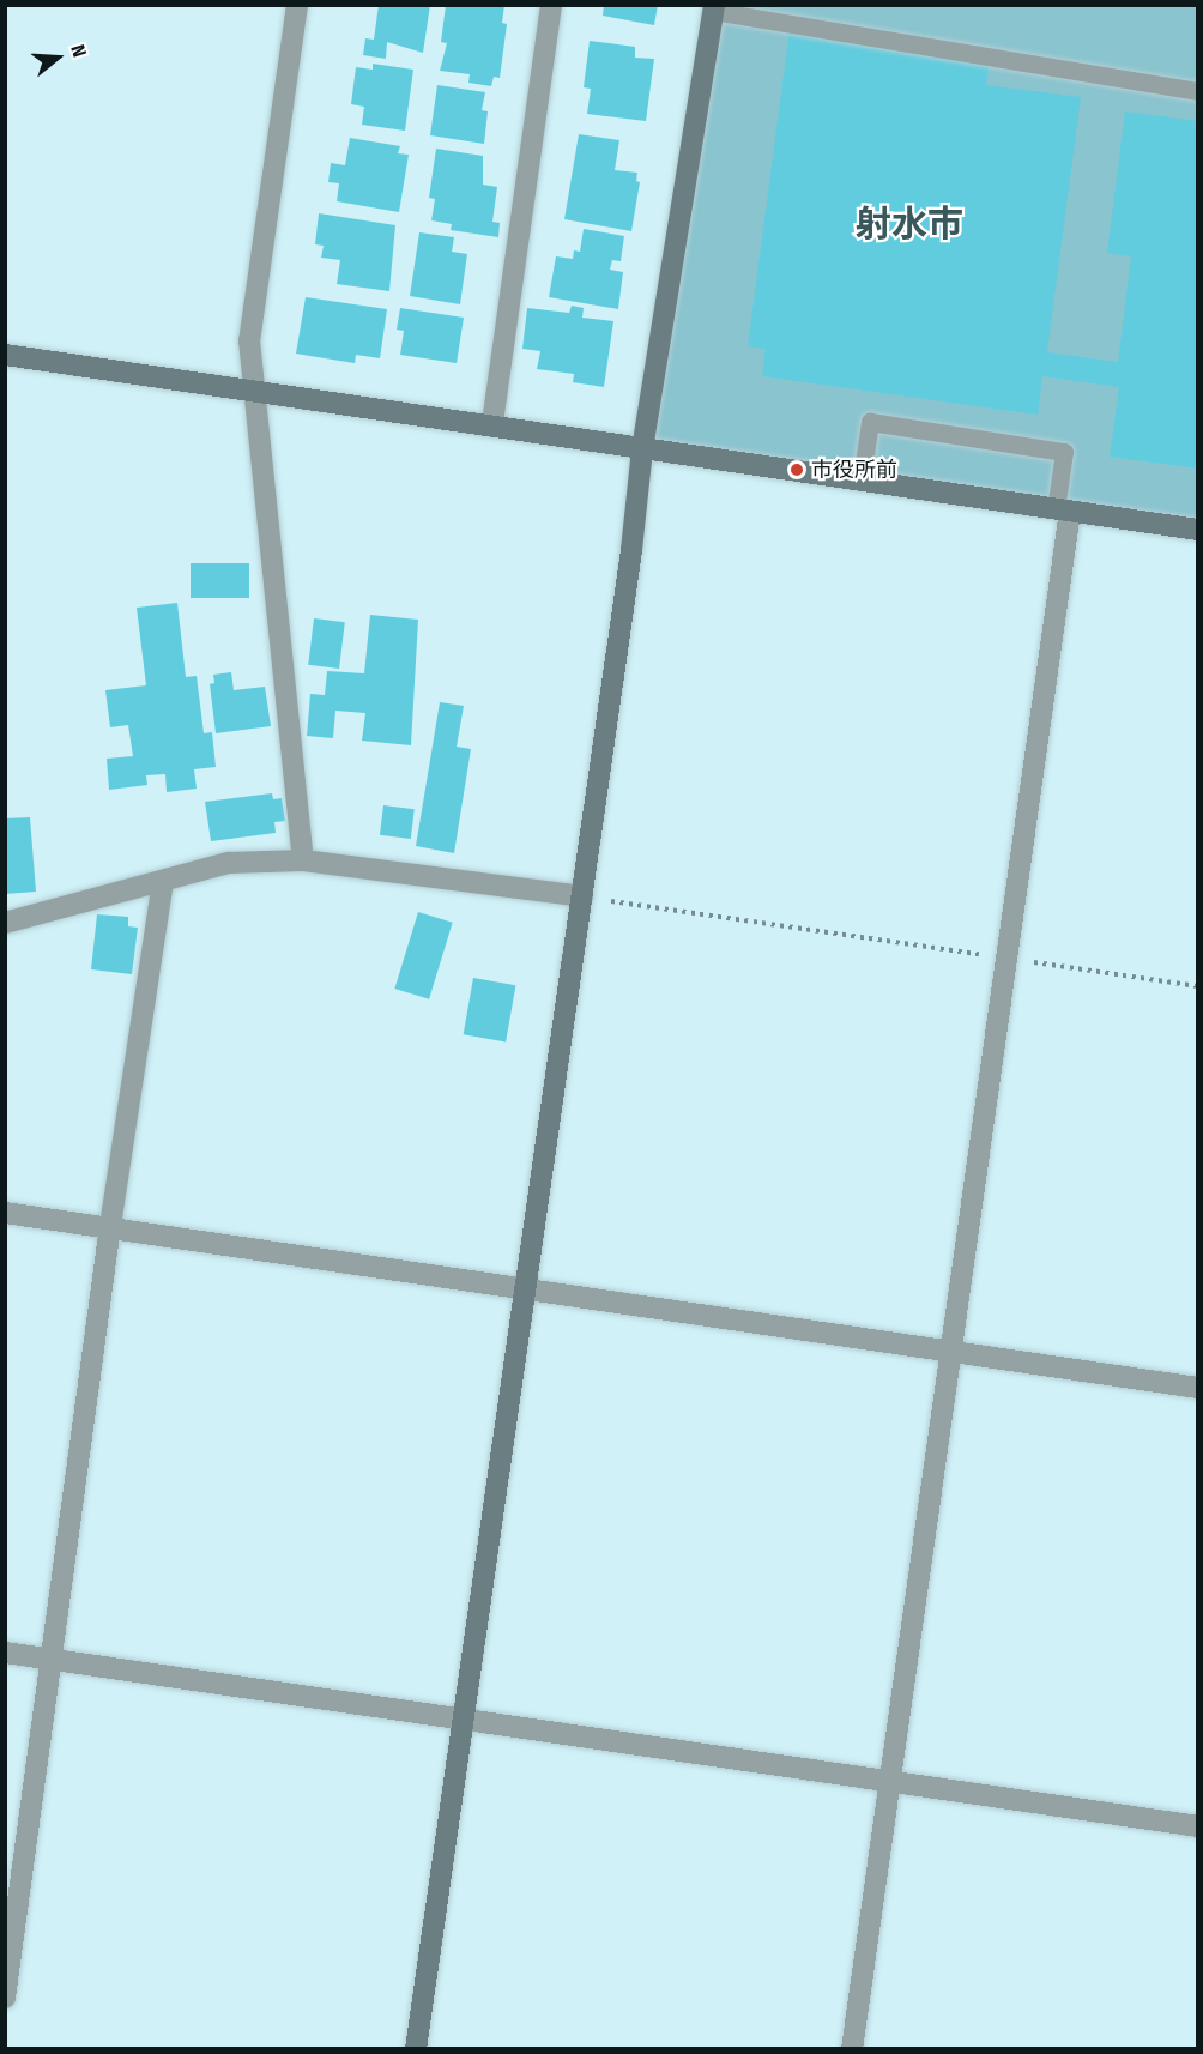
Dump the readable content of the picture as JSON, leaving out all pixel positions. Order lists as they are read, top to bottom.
{
  "districts": ["射水市"],
  "places": ["市役所前"],
  "north": "right"
}
